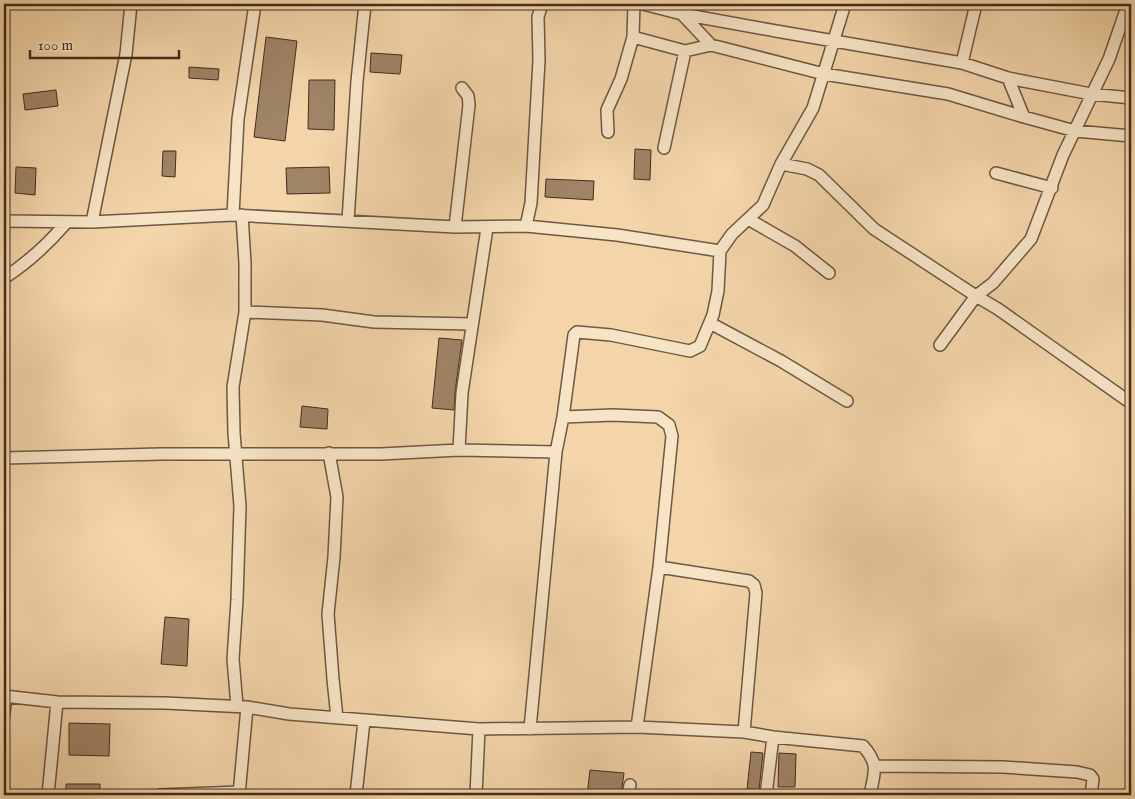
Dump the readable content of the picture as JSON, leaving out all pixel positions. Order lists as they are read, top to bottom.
{
  "scale_bar": "100 m"
}
